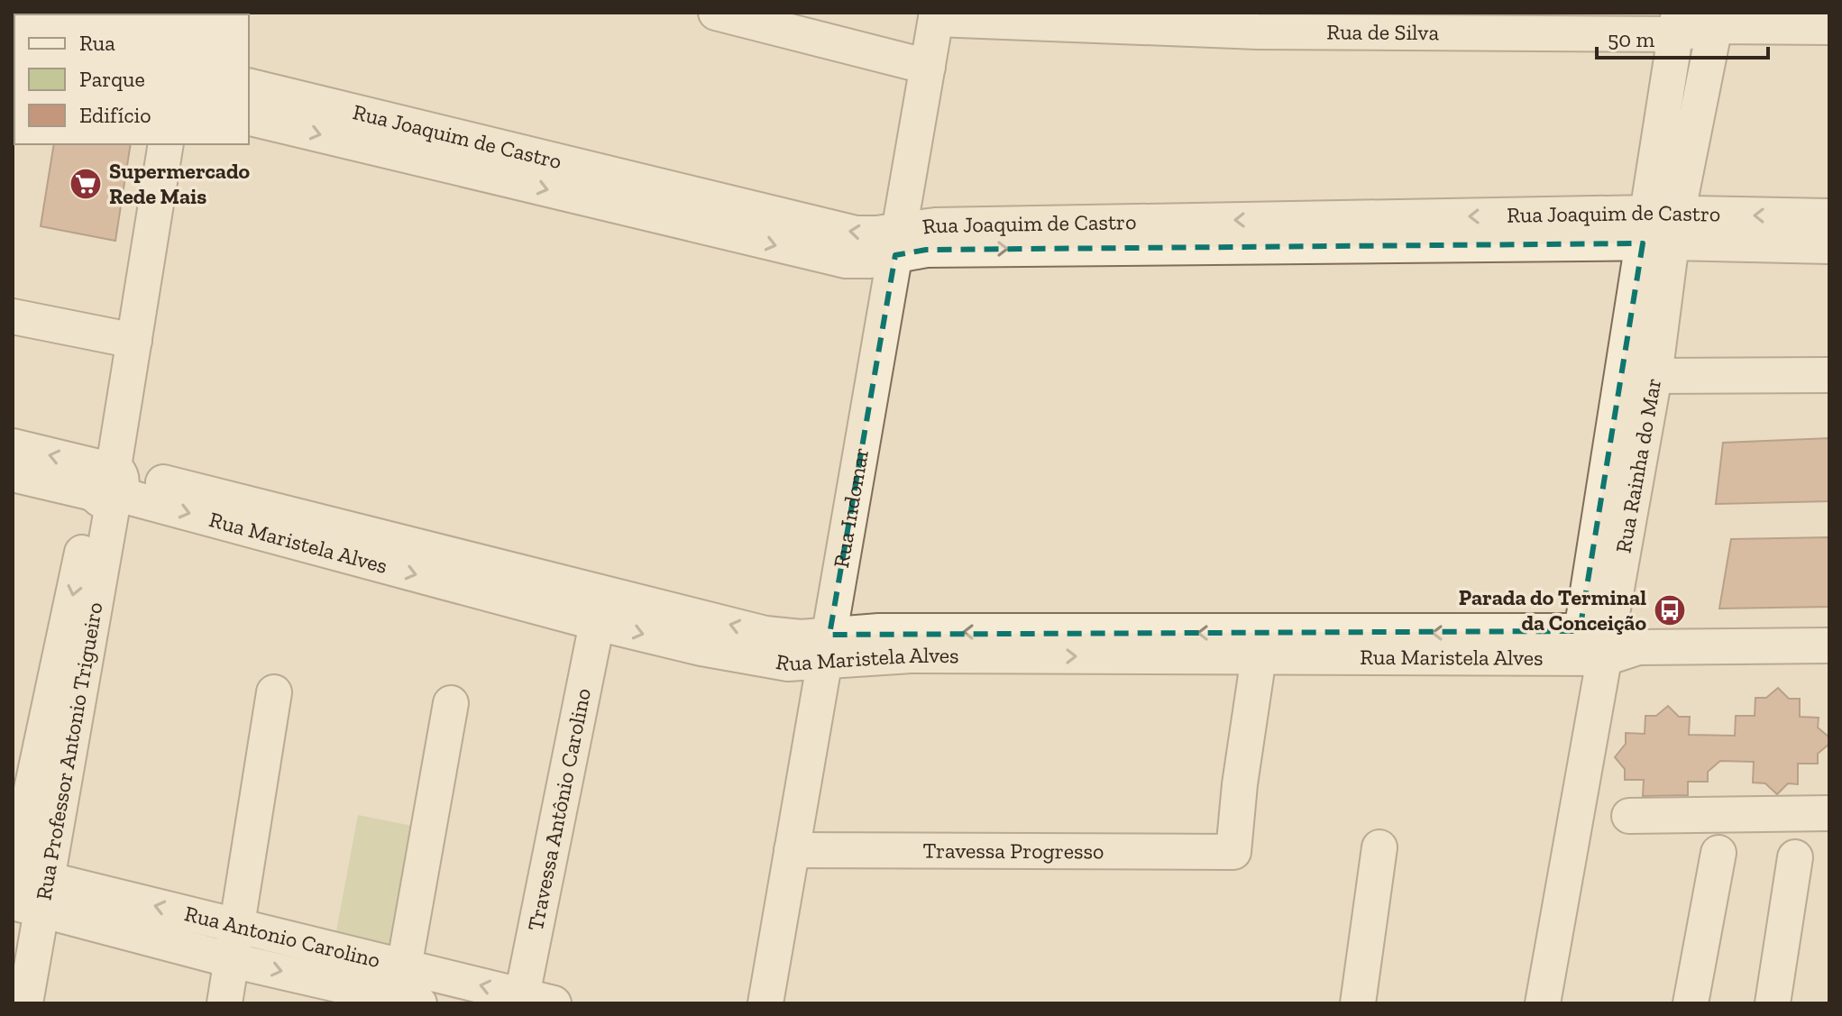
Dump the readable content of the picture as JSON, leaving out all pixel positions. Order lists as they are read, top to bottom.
{
  "streets": {
    "street": [
      "Rua de Silva",
      "Rua Joaquim de Castro",
      "Rua Rainha do Mar",
      "Rua Indomar",
      "Rua Maristela Alves",
      "Rua Professor Antonio Trigueiro",
      "Travessa Antônio Carolino",
      "Travessa Progresso",
      "Rua Antonio Carolino"
    ]
  },
  "crossings": [
    ["Rua de Silva", "Rua Rainha do Mar"],
    ["Rua de Silva", "Rua Indomar"],
    ["Rua Joaquim de Castro", "Rua Rainha do Mar"],
    ["Rua Joaquim de Castro", "Rua Indomar"],
    ["Rua Rainha do Mar", "Rua Maristela Alves"],
    ["Rua Indomar", "Rua Maristela Alves"],
    ["Rua Indomar", "Travessa Progresso"],
    ["Rua Maristela Alves", "Rua Professor Antonio Trigueiro"],
    ["Rua Maristela Alves", "Travessa Antônio Carolino"],
    ["Rua Maristela Alves", "Travessa Progresso"],
    ["Rua Professor Antonio Trigueiro", "Rua Antonio Carolino"],
    ["Travessa Antônio Carolino", "Rua Antonio Carolino"]
  ],
  "places": {
    "supermarket": ["Supermercado Rede Mais"],
    "bus stop": ["Parada do Terminal da Conceição"]
  },
  "legend": ["Rua", "Parque", "Edifício"],
  "scale_bar": "50 m"
}
